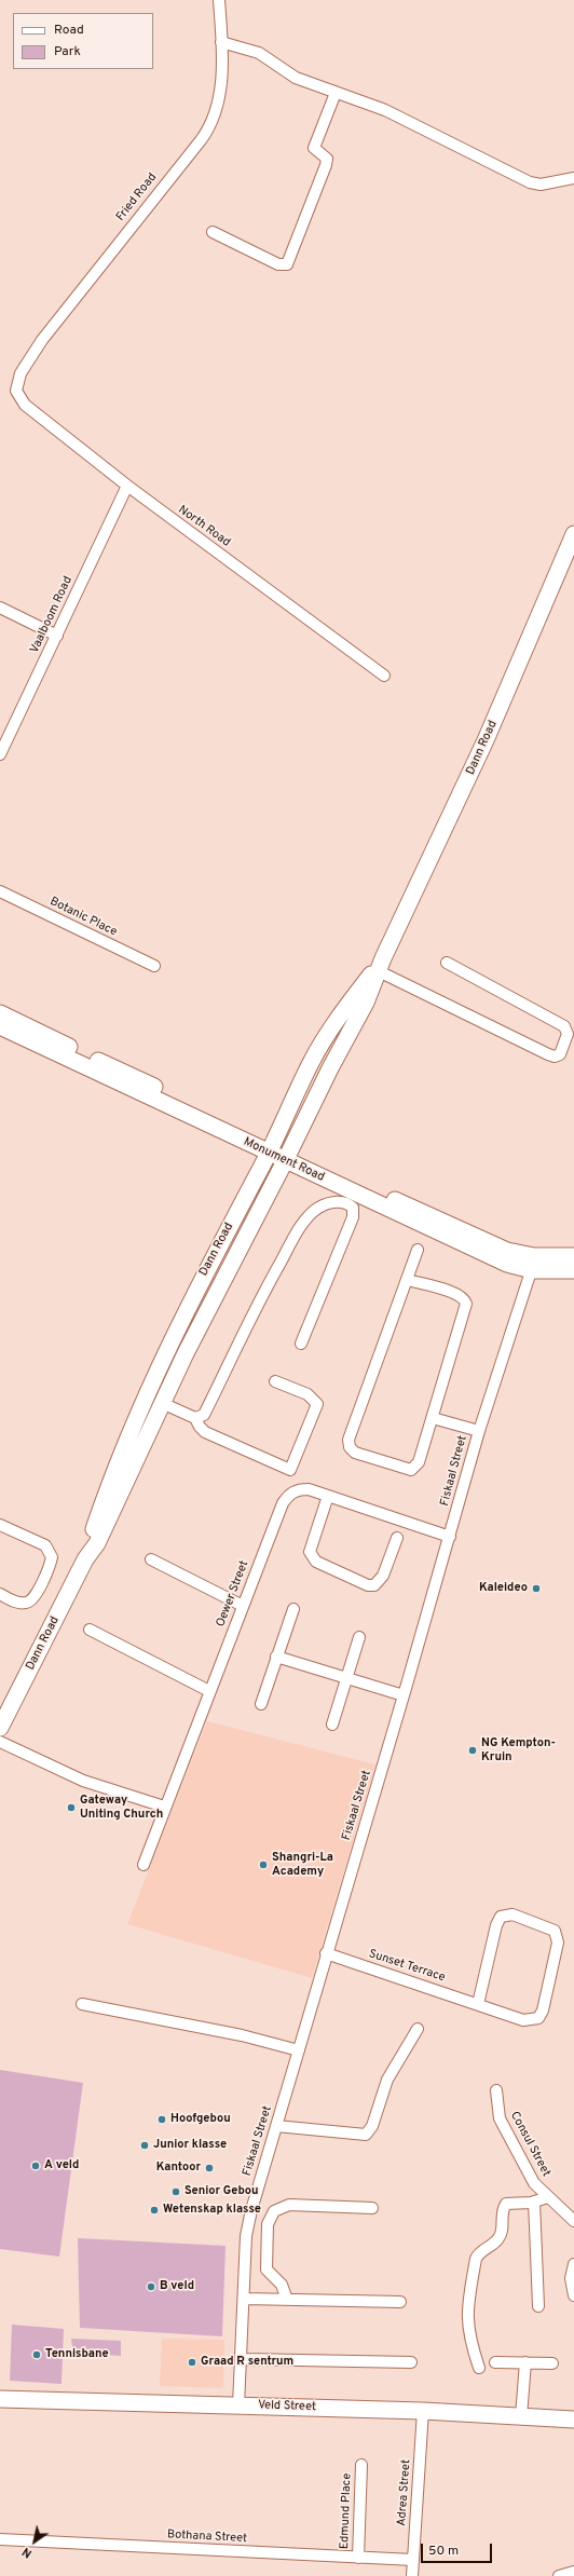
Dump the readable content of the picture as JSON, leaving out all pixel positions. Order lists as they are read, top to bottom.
{
  "streets": {
    "main road": ["Dann Road", "Monument Road", "Veld Street"],
    "street": [
      "Fried Road",
      "North Road",
      "Vaalboom Road",
      "Botanic Place",
      "Fiskaal Street",
      "Oewer Street",
      "Sunset Terrace",
      "Consul Street",
      "Adrea Street",
      "Edmund Place",
      "Bothana Street"
    ]
  },
  "crossings": [
    ["Fried Road", "North Road"],
    ["North Road", "Vaalboom Road"],
    ["Dann Road", "Monument Road"],
    ["Monument Road", "Fiskaal Street"],
    ["Fiskaal Street", "Oewer Street"],
    ["Fiskaal Street", "Sunset Terrace"],
    ["Fiskaal Street", "Veld Street"],
    ["Veld Street", "Adrea Street"],
    ["Adrea Street", "Bothana Street"],
    ["Edmund Place", "Bothana Street"]
  ],
  "places": [
    "Kaleideo",
    "NG Kempton- Kruin",
    "Gateway Uniting Church",
    "Shangri-La Academy",
    "Hoofgebou",
    "Junior klasse",
    "A veld",
    "Kantoor",
    "Senior Gebou",
    "Wetenskap klasse",
    "B veld",
    "Tennisbane",
    "Graad R sentrum"
  ],
  "legend": ["Road", "Park"],
  "scale_bar": "50 m",
  "north": "bottom left"
}
